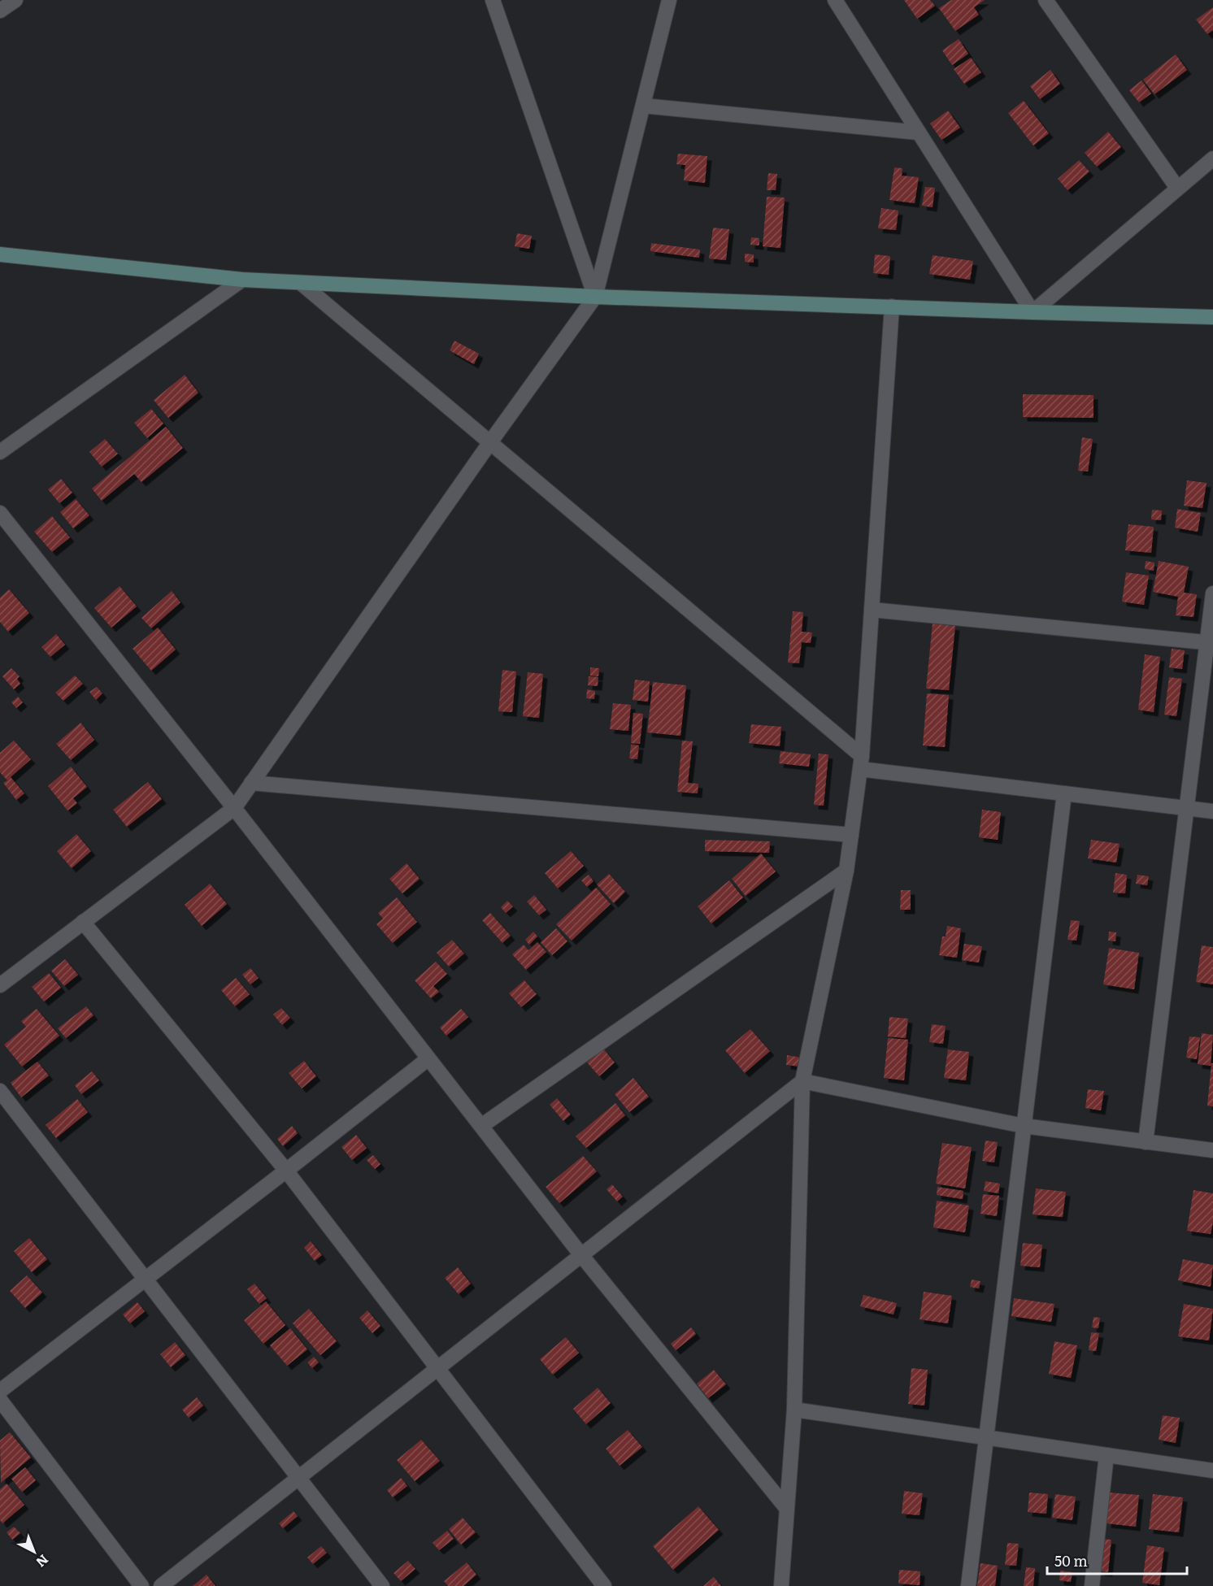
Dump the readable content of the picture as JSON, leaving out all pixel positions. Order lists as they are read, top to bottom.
{
  "scale_bar": "50 m",
  "north": "bottom right"
}
